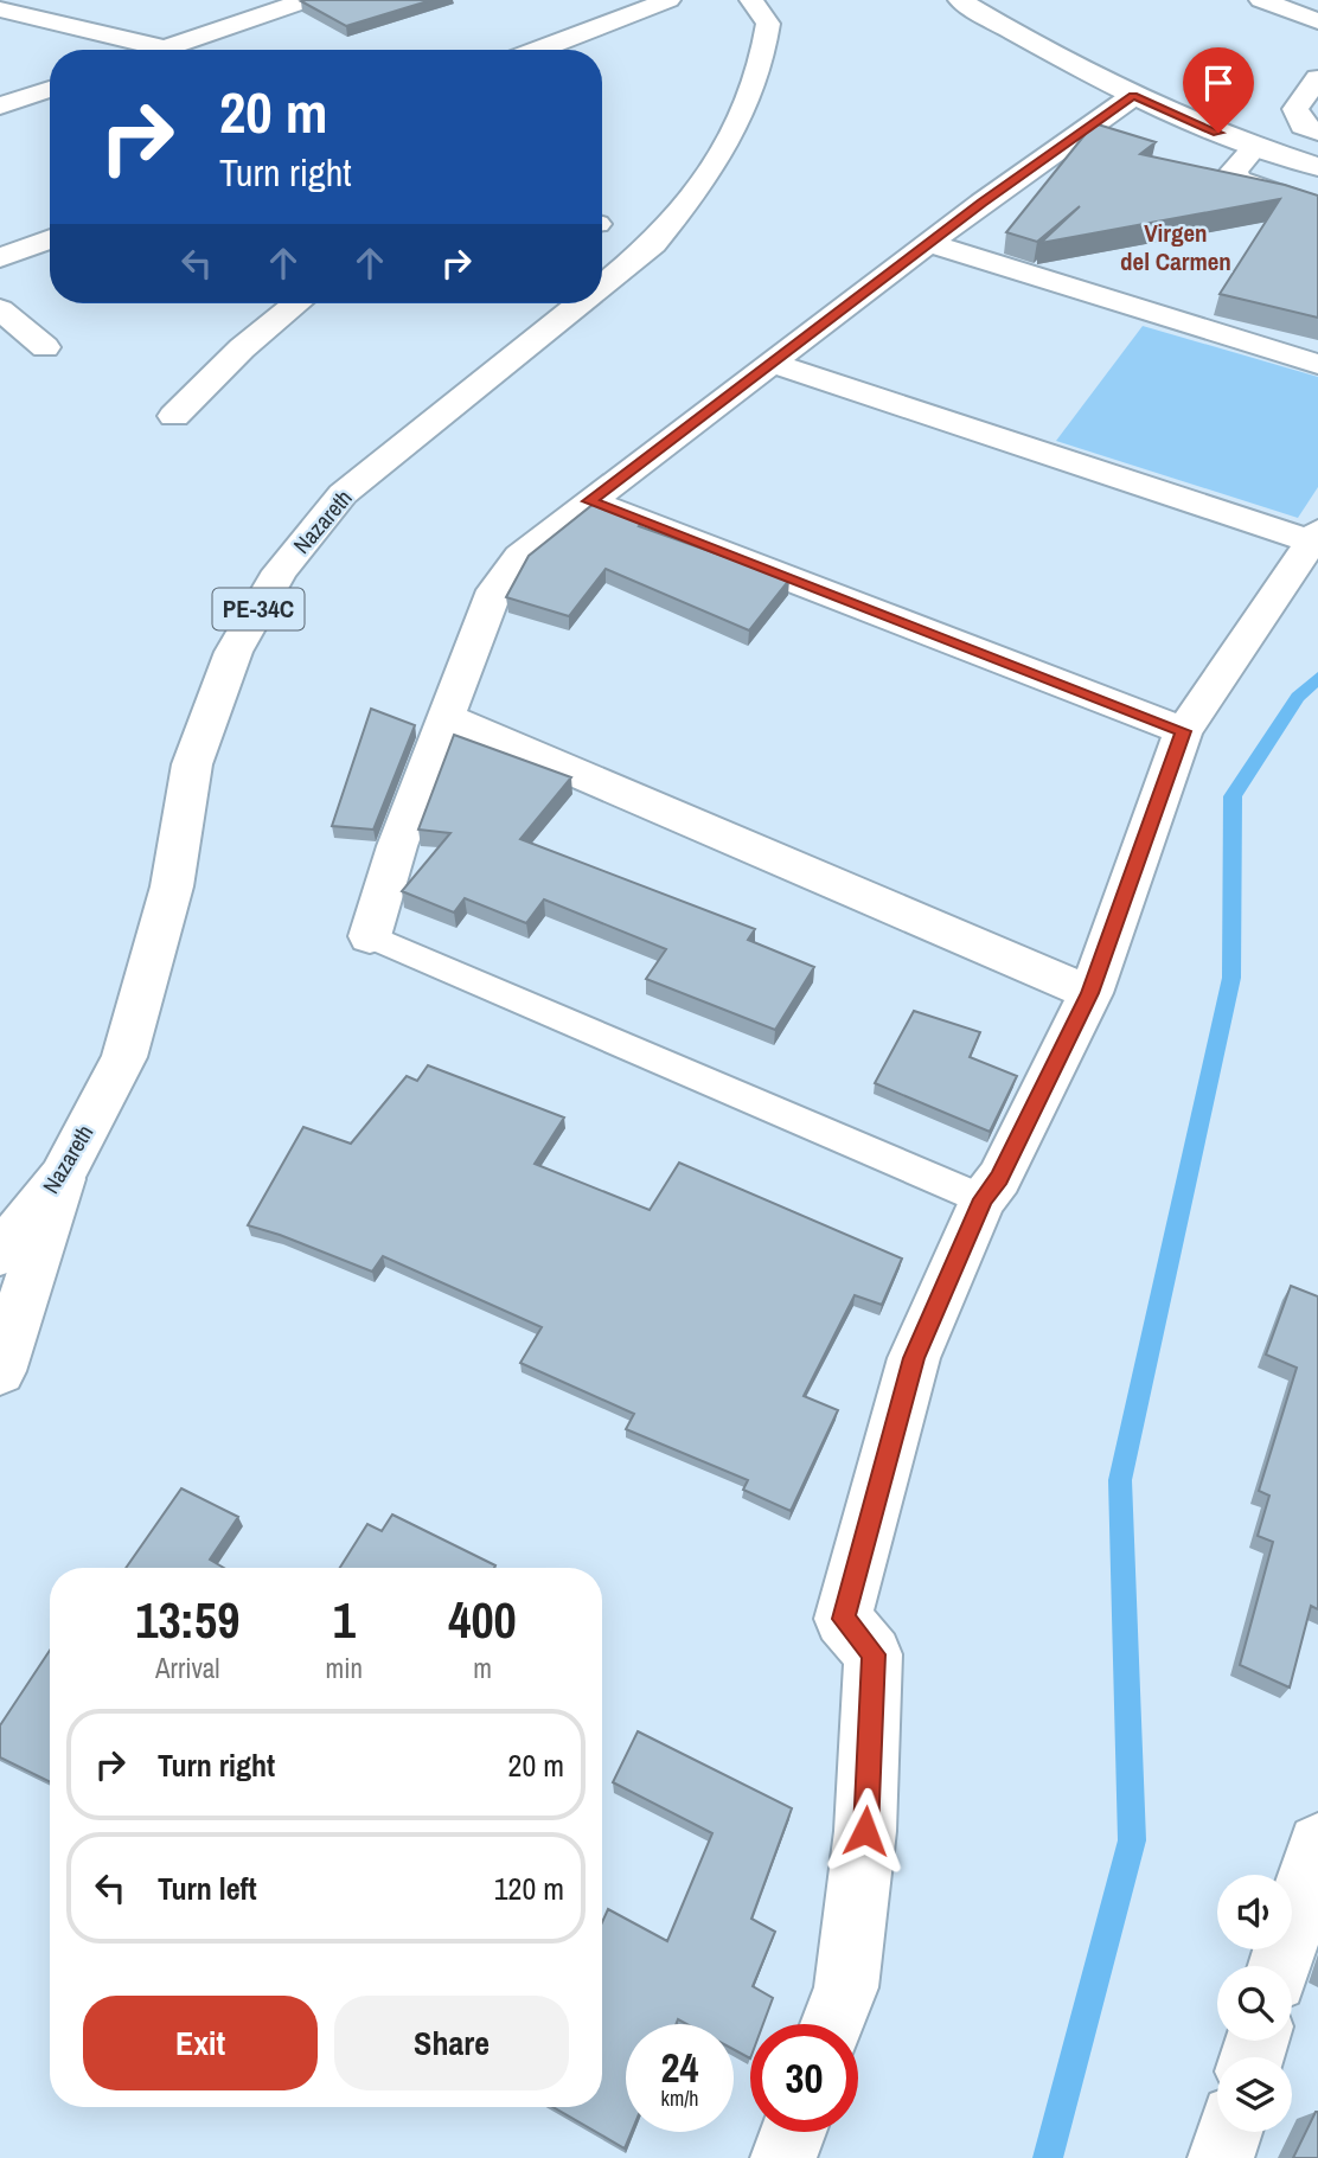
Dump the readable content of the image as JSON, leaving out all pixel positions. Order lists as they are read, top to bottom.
{
  "streets": {
    "street": ["Nazareth", "PE-34C"]
  },
  "districts": ["Virgen del Carmen"],
  "page": {
    "turn": ["20 m", "Turn right"],
    "eta": [
      "13:59",
      "Arrival",
      "1",
      "min",
      "400",
      "m"
    ],
    "list": [
      {
        "name": "Turn right",
        "value": "20 m"
      },
      {
        "name": "Turn left",
        "value": "120 m"
      }
    ],
    "buttons": ["Exit", "Share"],
    "speed": "24 km/h",
    "limit": "30"
  }
}
